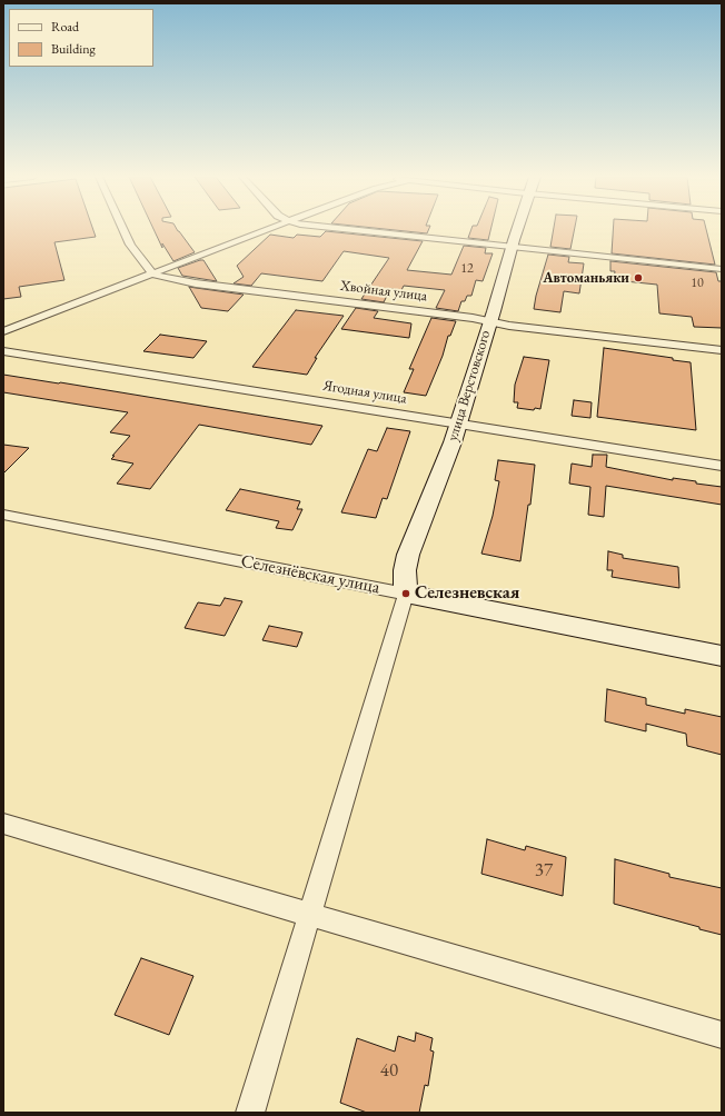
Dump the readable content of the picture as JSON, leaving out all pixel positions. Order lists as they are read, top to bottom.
{
  "streets": {
    "street": [
      "Хвойная улица",
      "улица Верстовского",
      "Ягодная улица",
      "Селезнёвская улица"
    ]
  },
  "crossings": [
    ["Хвойная улица", "улица Верстовского"],
    ["улица Верстовского", "Ягодная улица"],
    ["улица Верстовского", "Селезнёвская улица"]
  ],
  "places": ["Автоманьяки", "Селезневская"],
  "house_numbers": [
    "12",
    "10",
    "37",
    "40"
  ],
  "legend": ["Road", "Building"]
}
